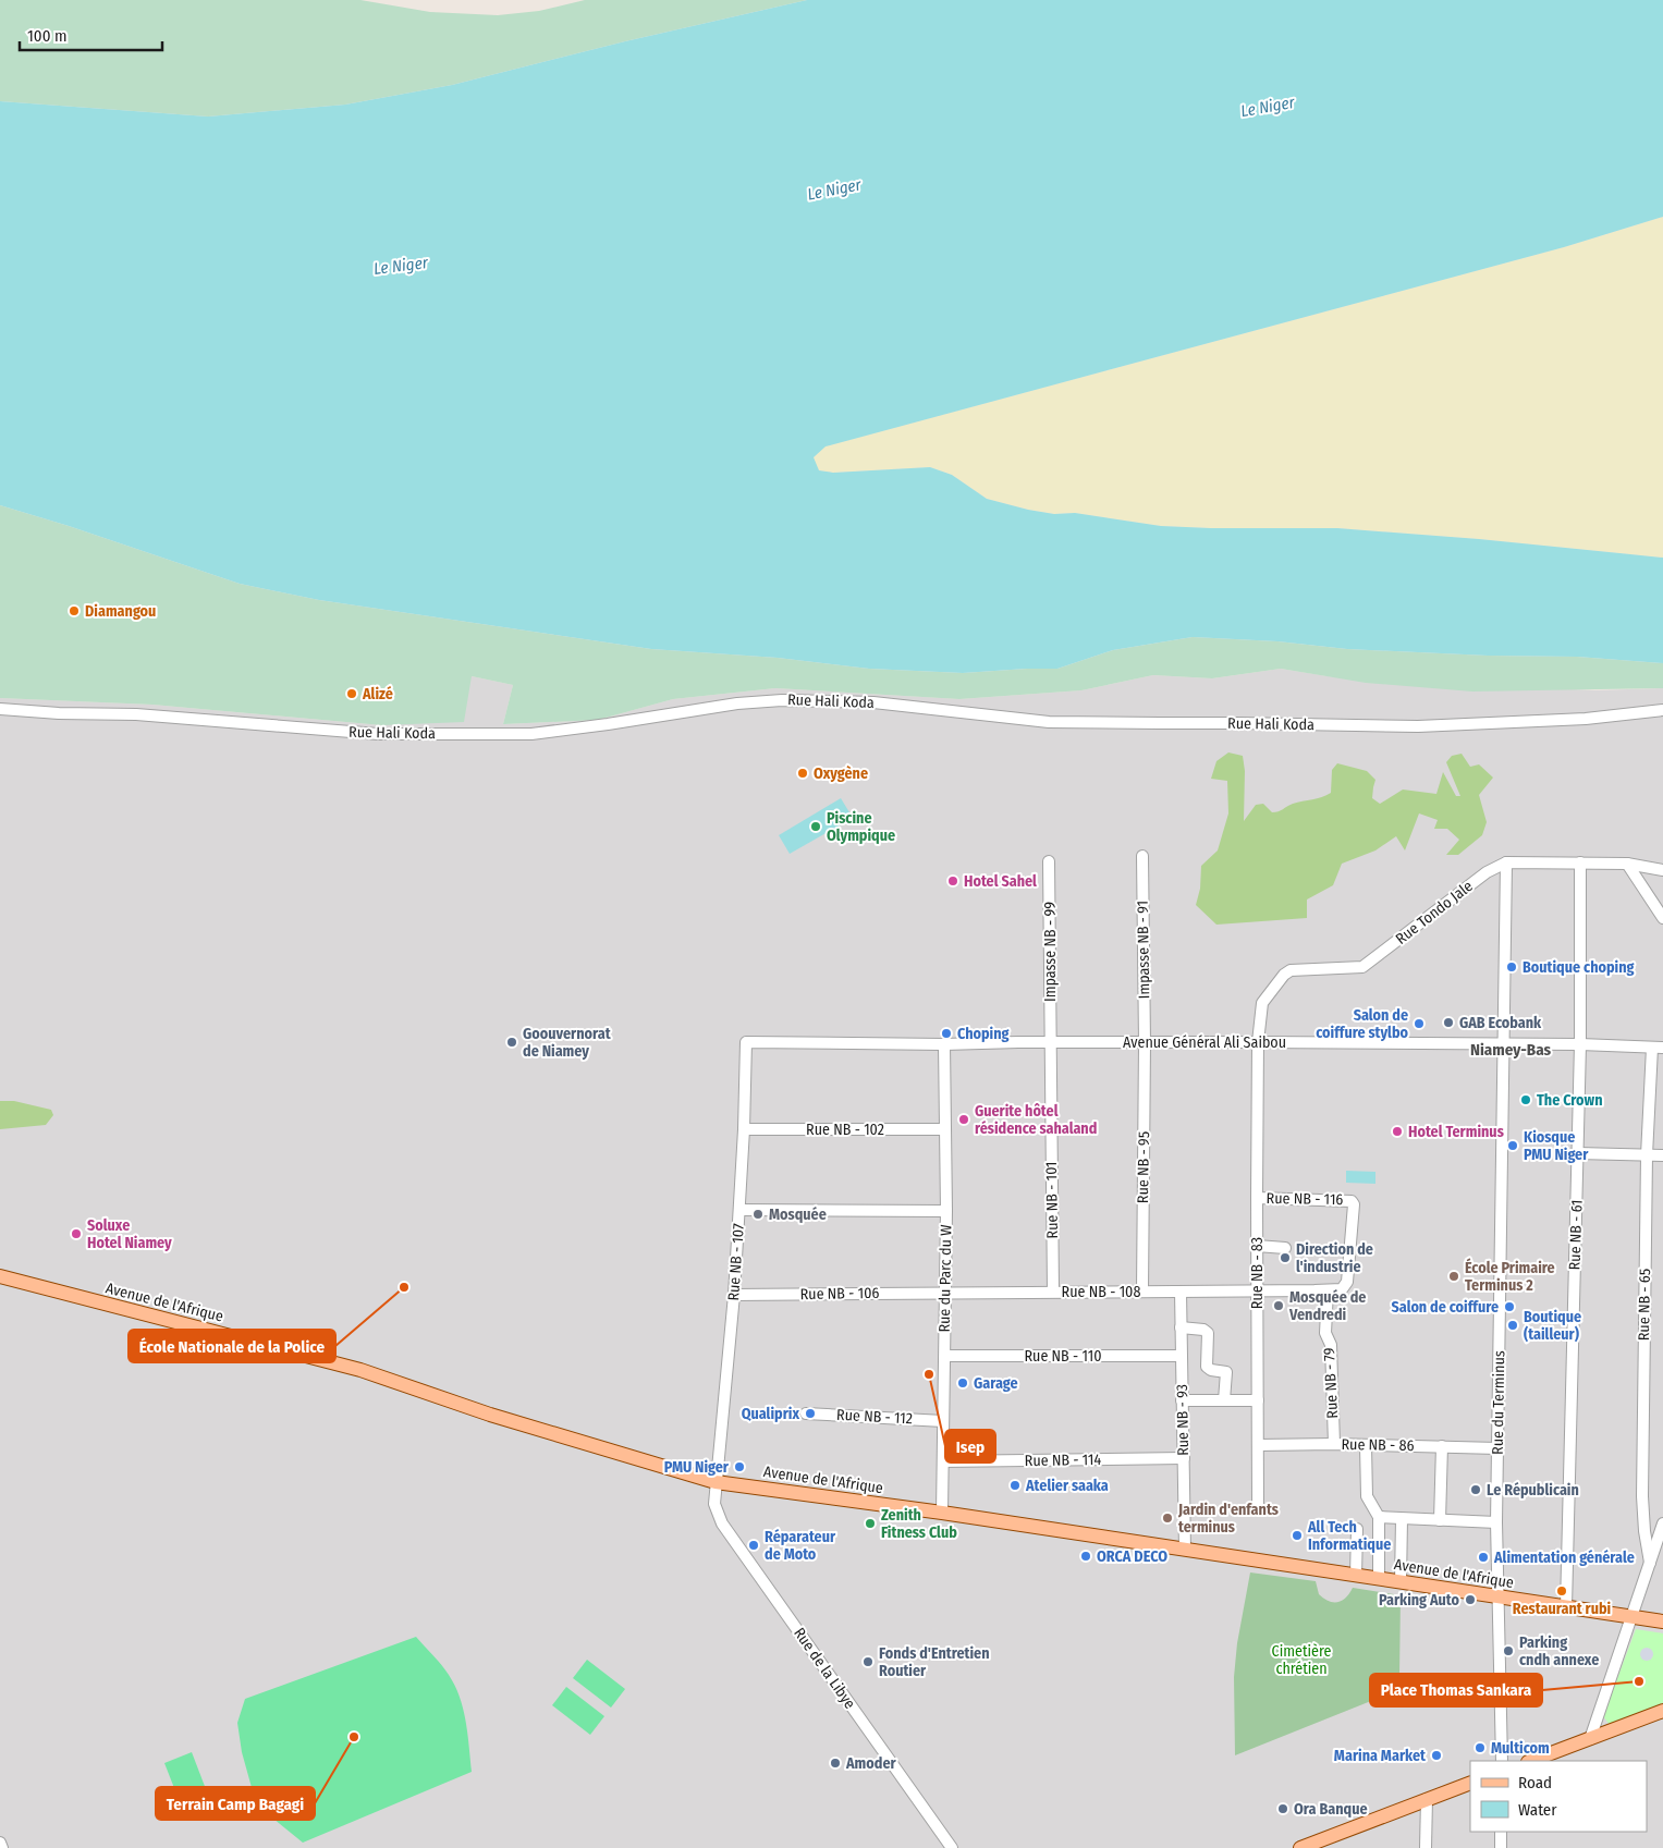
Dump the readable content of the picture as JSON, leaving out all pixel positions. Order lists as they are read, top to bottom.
{
  "streets": {
    "main road": ["Avenue de l'Afrique"],
    "street": [
      "Rue Hali Koda",
      "Rue Tondo Jale",
      "Impasse NB - 91",
      "Impasse NB - 99",
      "Avenue Général Ali Saibou",
      "Rue NB - 102",
      "Rue NB - 95",
      "Rue NB - 116",
      "Rue NB - 101",
      "Rue NB - 61",
      "Rue NB - 107",
      "Rue NB - 83",
      "Rue du Parc du W",
      "Rue NB - 108",
      "Rue NB - 106",
      "Rue NB - 65",
      "Rue NB - 110",
      "Rue NB - 79",
      "Rue du Terminus",
      "Rue NB - 112",
      "Rue NB - 93",
      "Rue NB - 86",
      "Rue NB - 114",
      "Rue de la Libye"
    ]
  },
  "crossings": [
    ["Rue Tondo Jale", "Avenue Général Ali Saibou"],
    ["Rue Tondo Jale", "Rue NB - 61"],
    ["Rue Tondo Jale", "Rue NB - 83"],
    ["Rue Tondo Jale", "Rue du Terminus"],
    ["Impasse NB - 91", "Avenue Général Ali Saibou"],
    ["Impasse NB - 91", "Rue NB - 95"],
    ["Impasse NB - 99", "Avenue Général Ali Saibou"],
    ["Impasse NB - 99", "Rue NB - 101"],
    ["Avenue Général Ali Saibou", "Rue NB - 95"],
    ["Avenue Général Ali Saibou", "Rue NB - 101"],
    ["Avenue Général Ali Saibou", "Rue NB - 61"],
    ["Avenue Général Ali Saibou", "Rue NB - 107"],
    ["Avenue Général Ali Saibou", "Rue NB - 83"],
    ["Avenue Général Ali Saibou", "Rue du Parc du W"],
    ["Avenue Général Ali Saibou", "Rue NB - 65"],
    ["Avenue Général Ali Saibou", "Rue du Terminus"],
    ["Rue NB - 102", "Rue NB - 107"],
    ["Rue NB - 102", "Rue du Parc du W"],
    ["Rue NB - 95", "Rue NB - 108"],
    ["Rue NB - 116", "Rue NB - 83"],
    ["Rue NB - 116", "Rue NB - 108"],
    ["Rue NB - 101", "Rue NB - 108"],
    ["Rue NB - 61", "Avenue de l'Afrique"],
    ["Rue NB - 107", "Rue NB - 106"],
    ["Rue NB - 107", "Avenue de l'Afrique"],
    ["Rue NB - 107", "Rue de la Libye"],
    ["Rue NB - 83", "Rue NB - 108"],
    ["Rue NB - 83", "Rue NB - 86"],
    ["Rue du Parc du W", "Rue NB - 108"],
    ["Rue du Parc du W", "Rue NB - 106"],
    ["Rue du Parc du W", "Avenue de l'Afrique"],
    ["Rue du Parc du W", "Rue NB - 110"],
    ["Rue du Parc du W", "Rue NB - 112"],
    ["Rue du Parc du W", "Rue NB - 114"],
    ["Rue NB - 108", "Rue NB - 106"],
    ["Rue NB - 108", "Rue NB - 79"],
    ["Rue NB - 108", "Rue NB - 93"],
    ["Avenue de l'Afrique", "Rue du Terminus"],
    ["Avenue de l'Afrique", "Rue NB - 93"],
    ["Avenue de l'Afrique", "Rue de la Libye"],
    ["Rue NB - 110", "Rue NB - 93"],
    ["Rue NB - 79", "Rue NB - 86"],
    ["Rue du Terminus", "Rue NB - 86"],
    ["Rue NB - 93", "Rue NB - 114"]
  ],
  "districts": ["Niamey-Bas"],
  "water": ["Le Niger"],
  "parks": ["Cimetière chrétien"],
  "places": [
    "Diamangou",
    "Alizé",
    "Oxygène",
    "Piscine Olympique",
    "Hotel Sahel",
    "Boutique choping",
    "GAB Ecobank",
    "Salon de coiffure stylbo",
    "Choping",
    "Goouvernorat de Niamey",
    "The Crown",
    "Guerite hôtel résidence sahaland",
    "Hotel Terminus",
    "Kiosque PMU Niger",
    "Mosquée",
    "Soluxe Hotel Niamey",
    "Direction de l'industrie",
    "École Primaire Terminus 2",
    "École Nationale de la Police",
    "Mosquée de Vendredi",
    "Salon de coiffure",
    "Boutique (tailleur)",
    "Isep",
    "Garage",
    "Qualiprix",
    "PMU Niger",
    "Atelier saaka",
    "Le Républicain",
    "Jardin d'enfants terminus",
    "Zenith Fitness Club",
    "All Tech Informatique",
    "Réparateur de Moto",
    "ORCA DECO",
    "Alimentation générale",
    "Restaurant rubi",
    "Parking Auto",
    "Parking cndh annexe",
    "Fonds d'Entretien Routier",
    "Place Thomas Sankara",
    "Terrain Camp Bagagi",
    "Multicom",
    "Marina Market",
    "Amoder",
    "Ora Banque"
  ],
  "legend": ["Road", "Water"],
  "scale_bar": "100 m"
}
